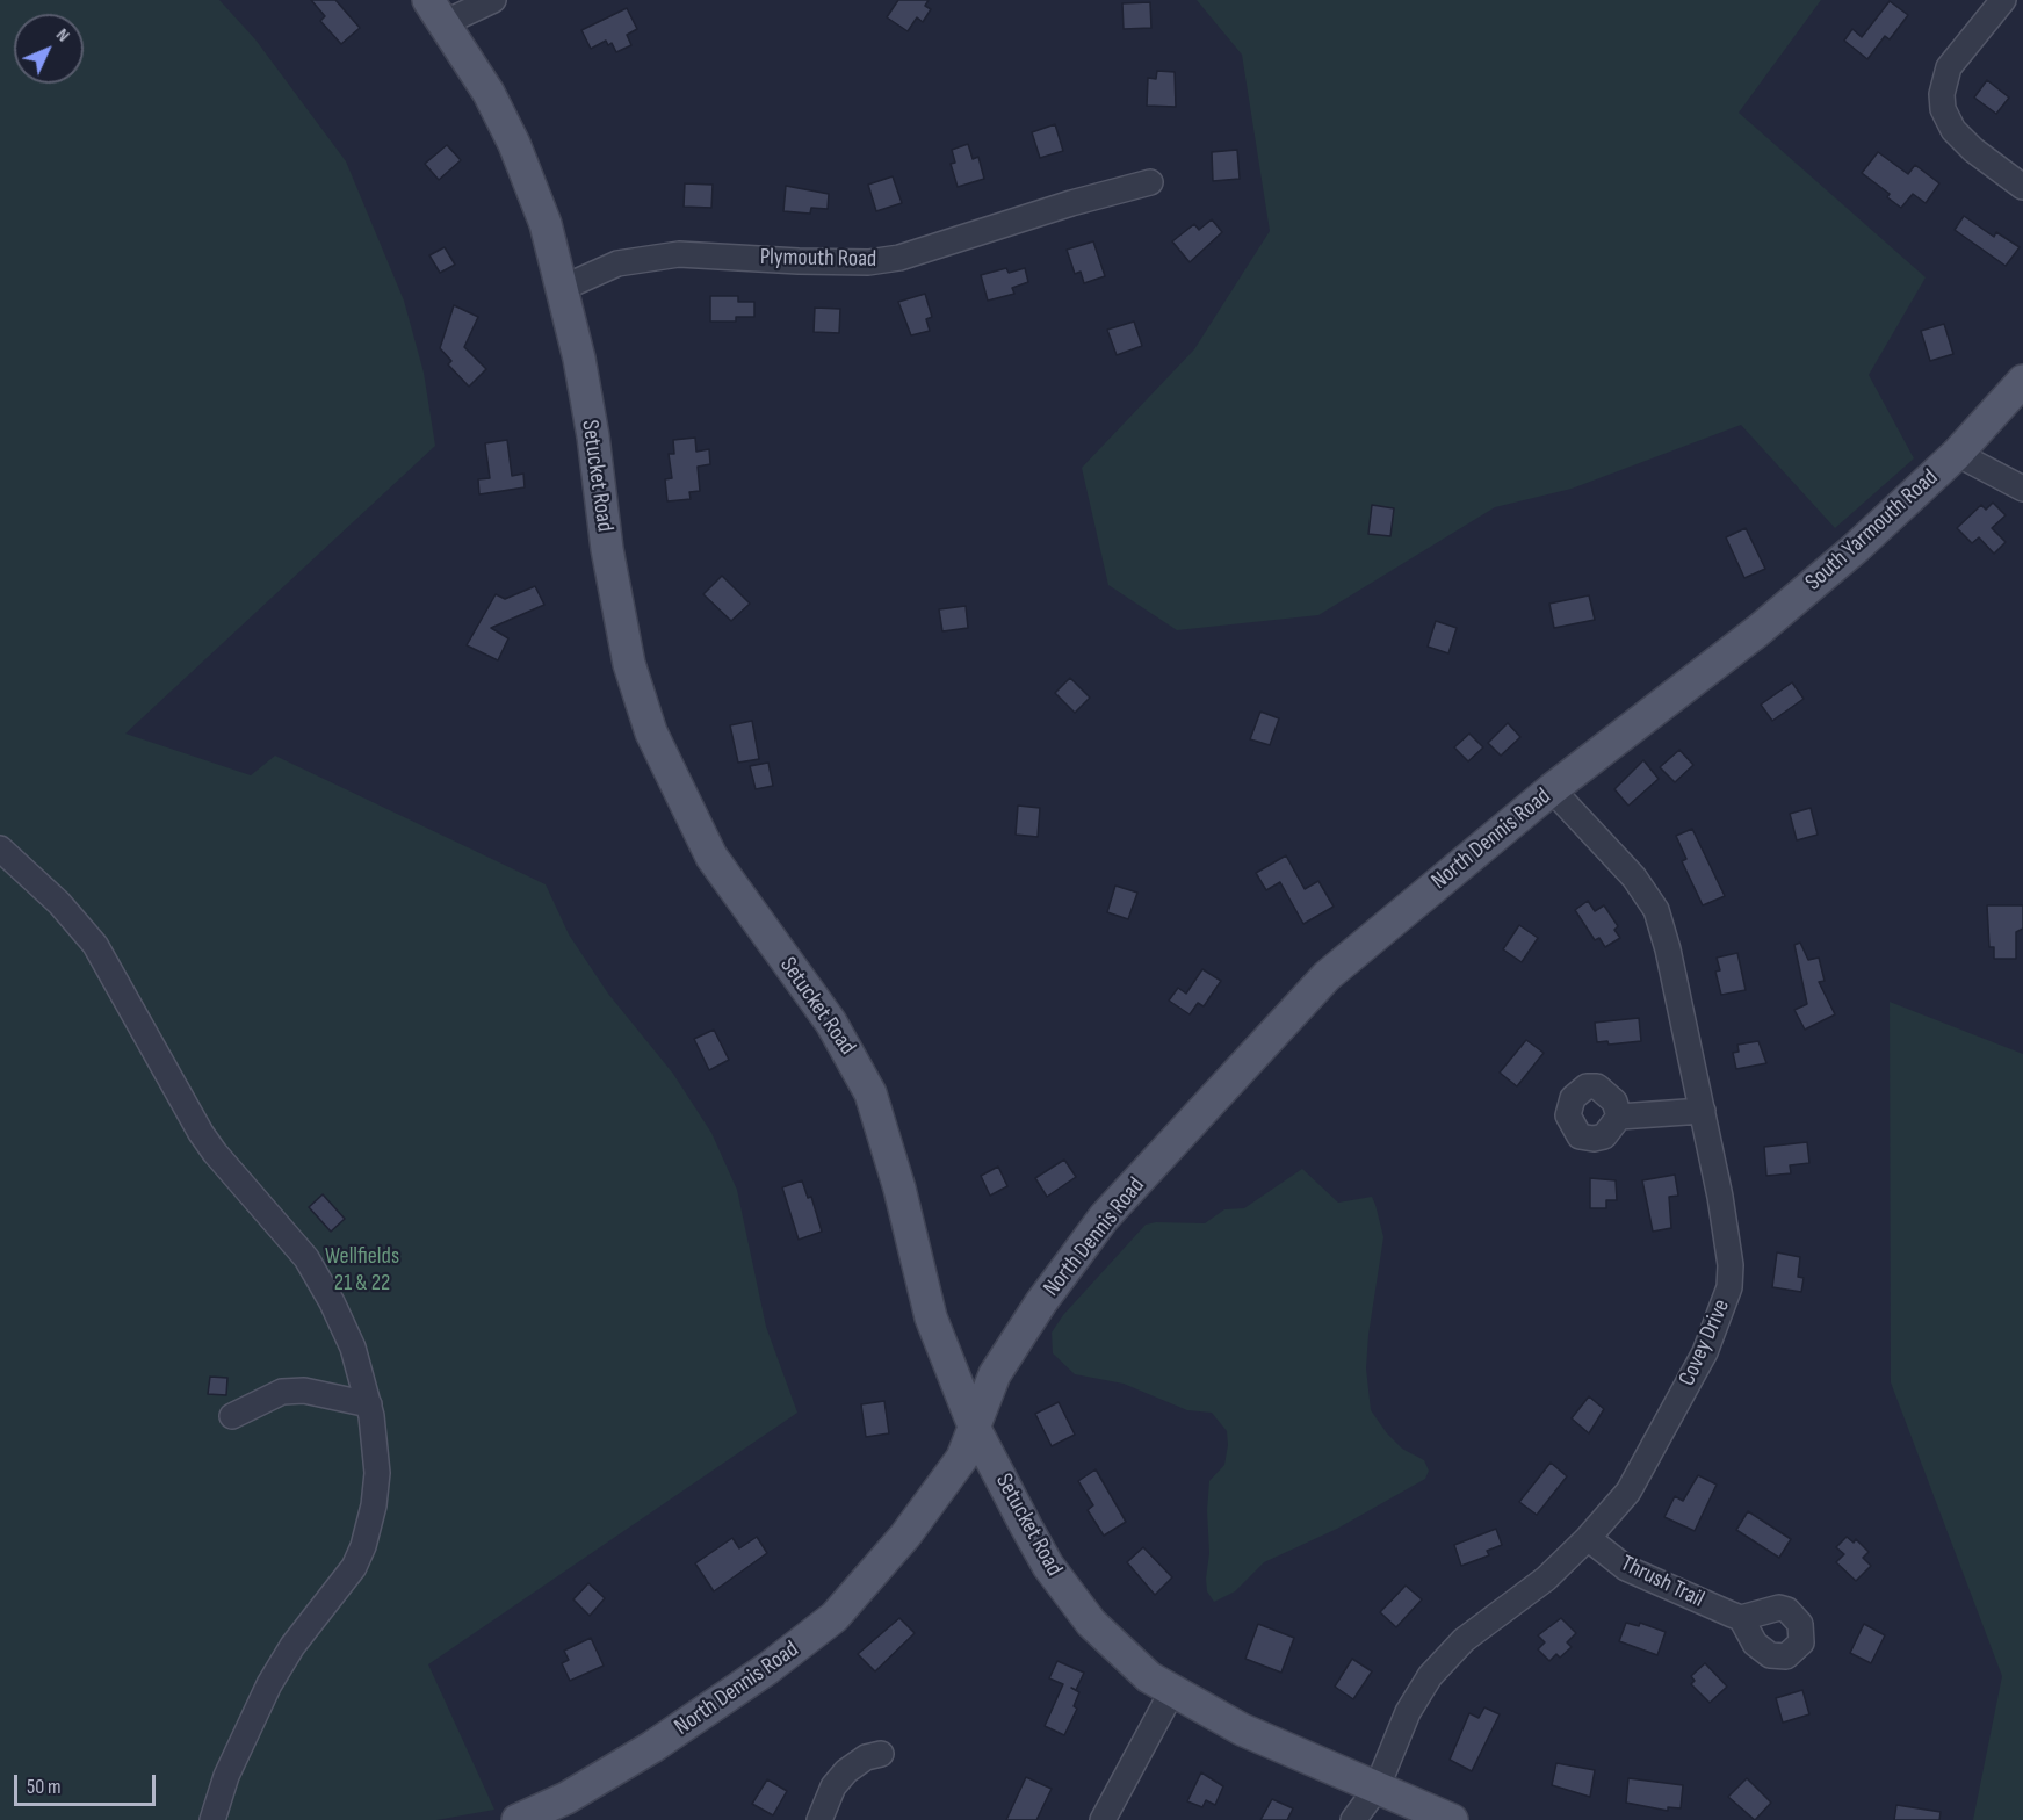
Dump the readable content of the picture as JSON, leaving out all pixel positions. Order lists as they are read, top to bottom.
{
  "streets": {
    "main road": ["Setucket Road", "South Yarmouth Road", "North Dennis Road"],
    "street": ["Plymouth Road", "Covey Drive", "Thrush Trail"]
  },
  "crossings": [
    ["Plymouth Road", "Setucket Road"],
    ["Setucket Road", "North Dennis Road"],
    ["Setucket Road", "Covey Drive"],
    ["South Yarmouth Road", "North Dennis Road"],
    ["North Dennis Road", "Covey Drive"],
    ["Covey Drive", "Thrush Trail"]
  ],
  "parks": ["Wellfields 21 & 22"],
  "scale_bar": "50 m",
  "north": "top right"
}
